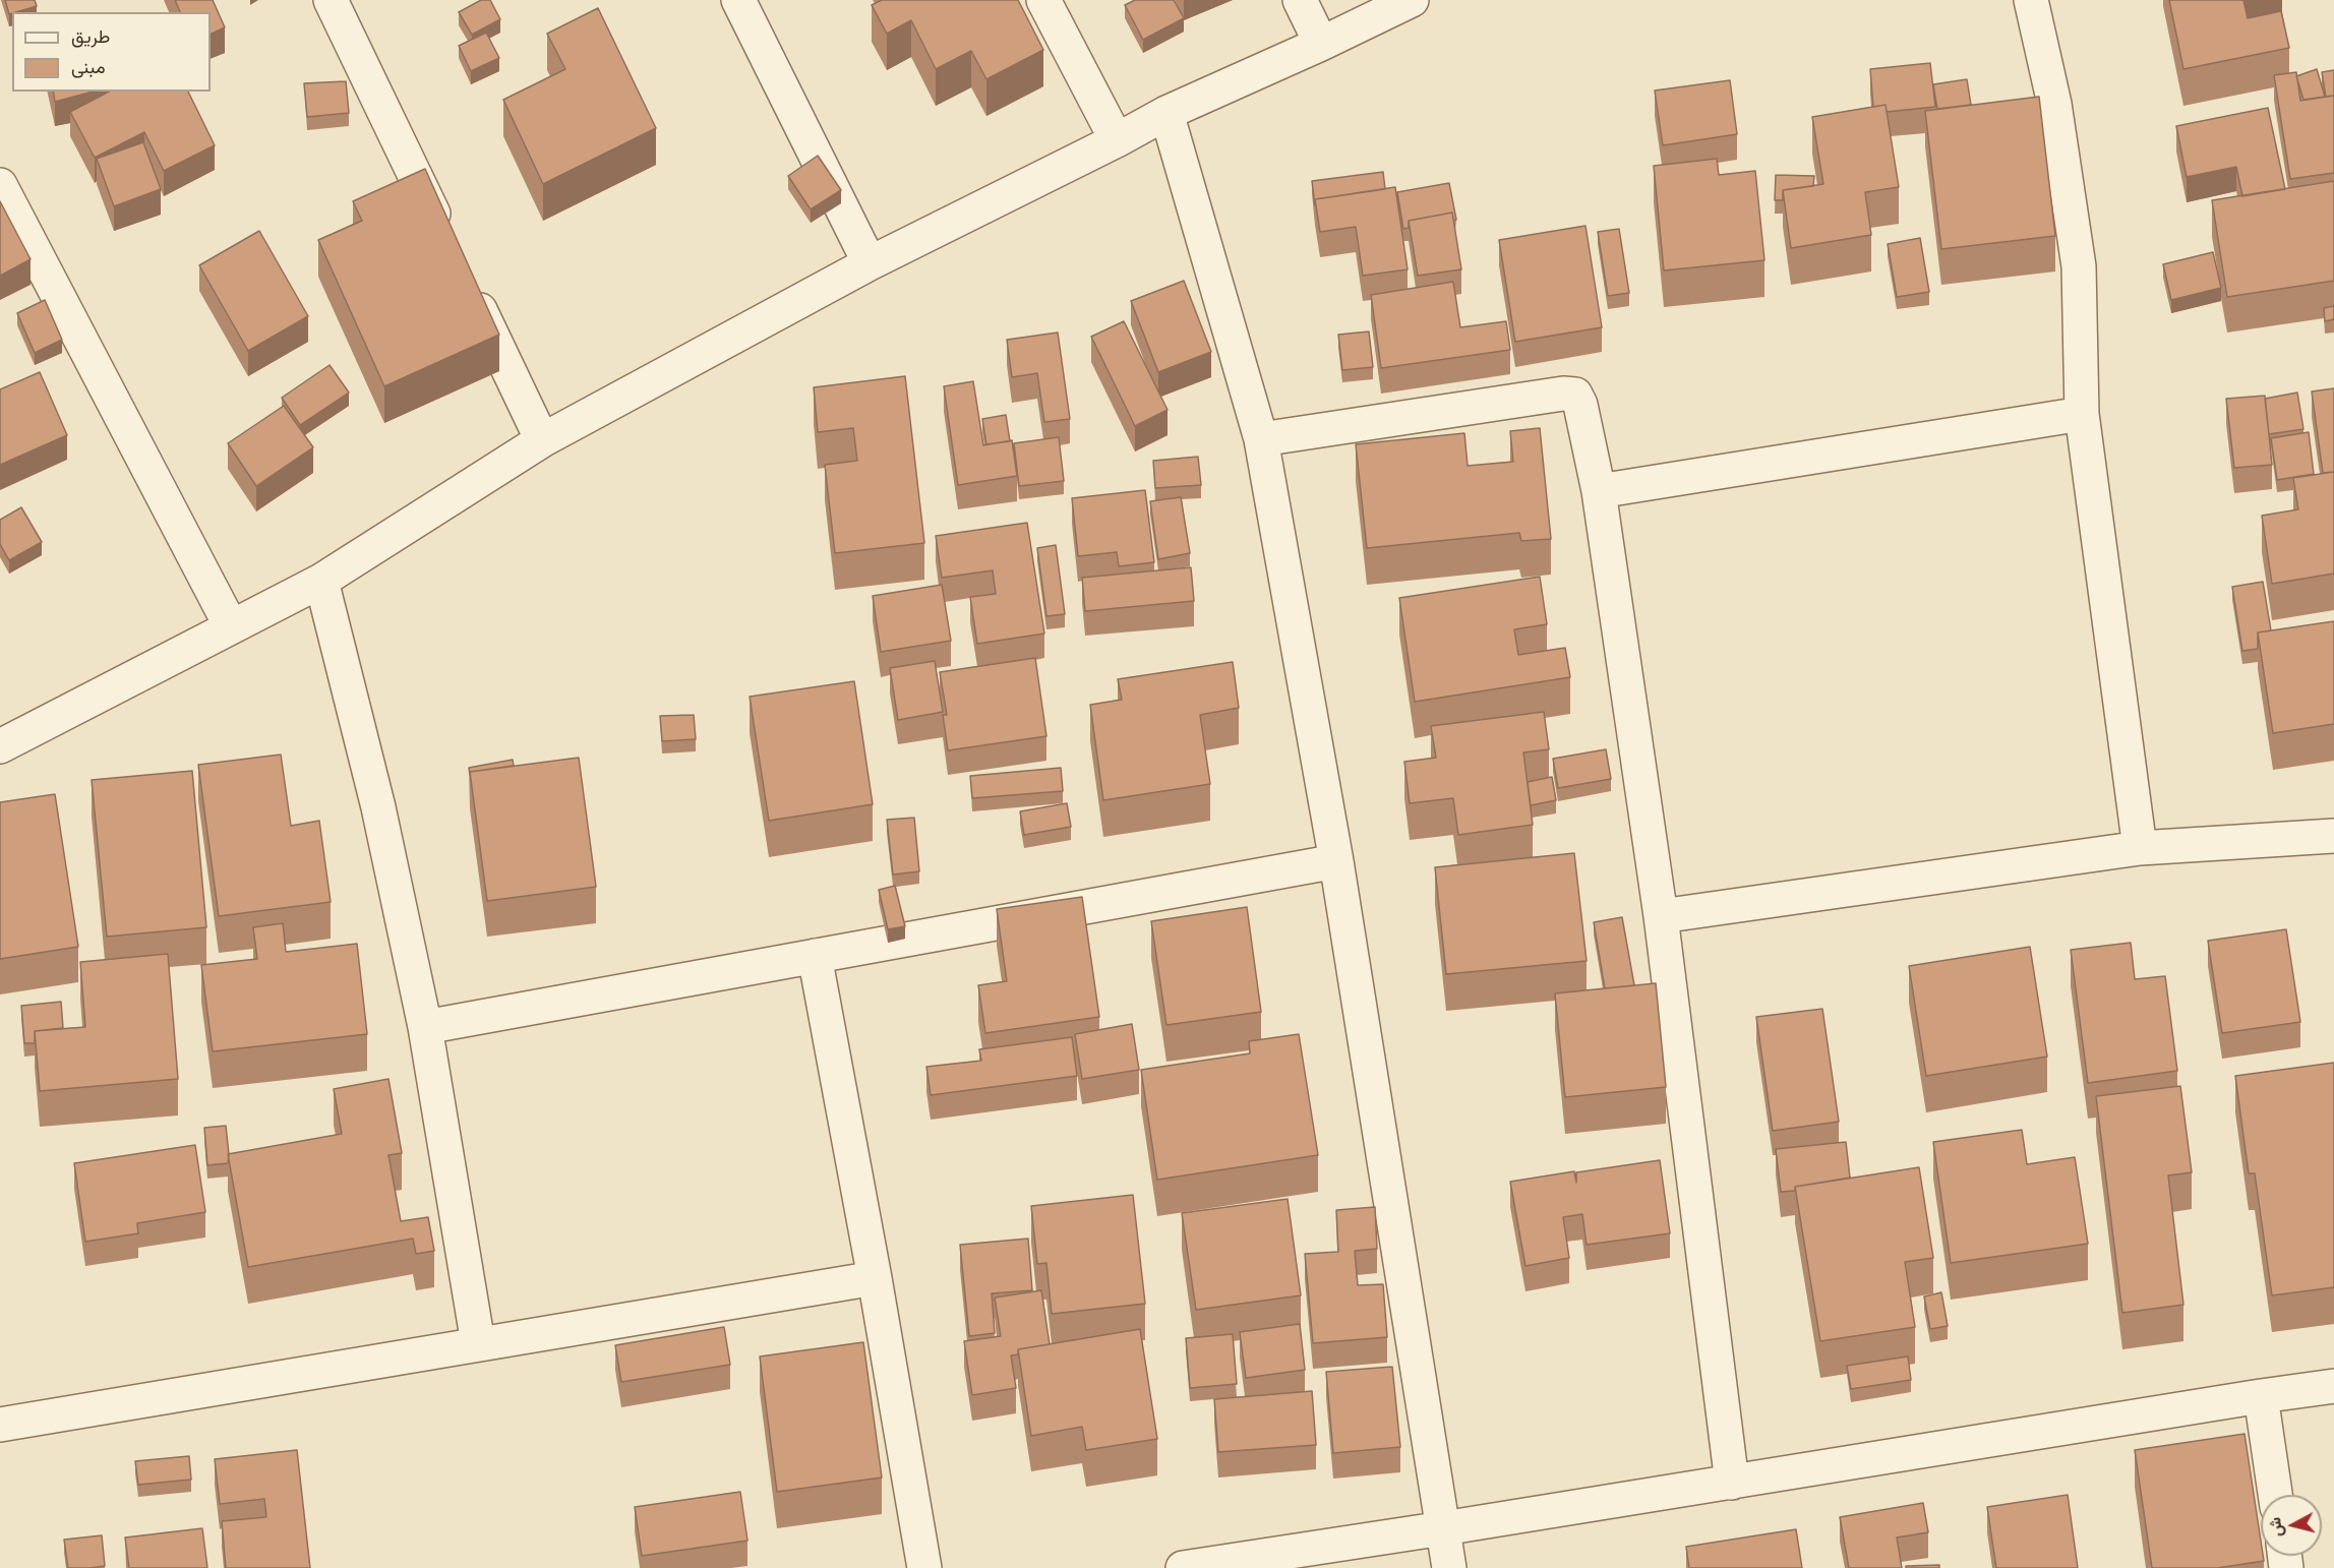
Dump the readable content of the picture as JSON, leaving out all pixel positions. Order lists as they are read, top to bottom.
{
  "legend": ["طريق", "مبنى"],
  "north": "left"
}
